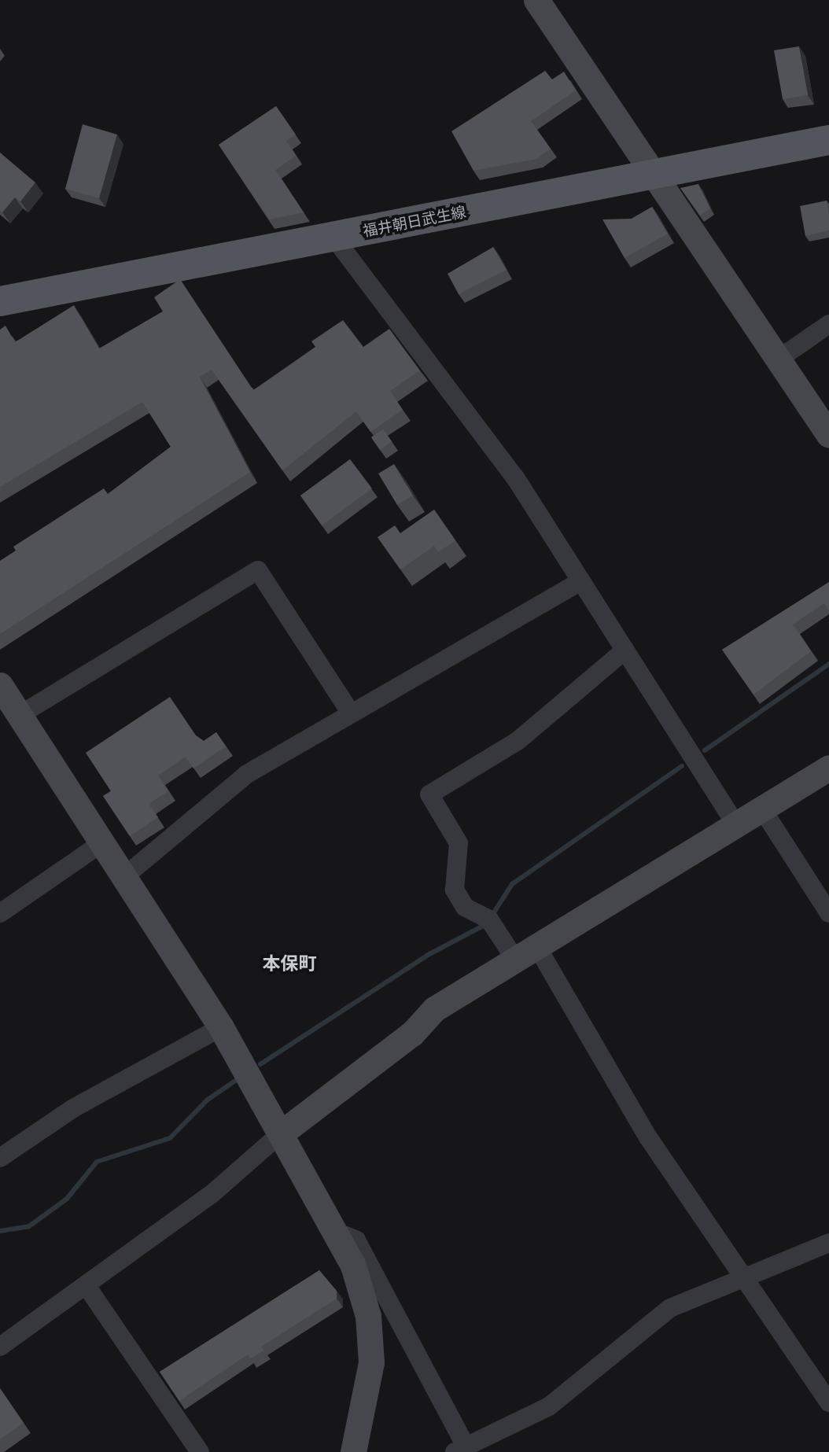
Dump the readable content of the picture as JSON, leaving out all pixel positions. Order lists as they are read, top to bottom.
{
  "streets": {
    "main road": ["福井朝日武生線"]
  },
  "districts": ["本保町"]
}
